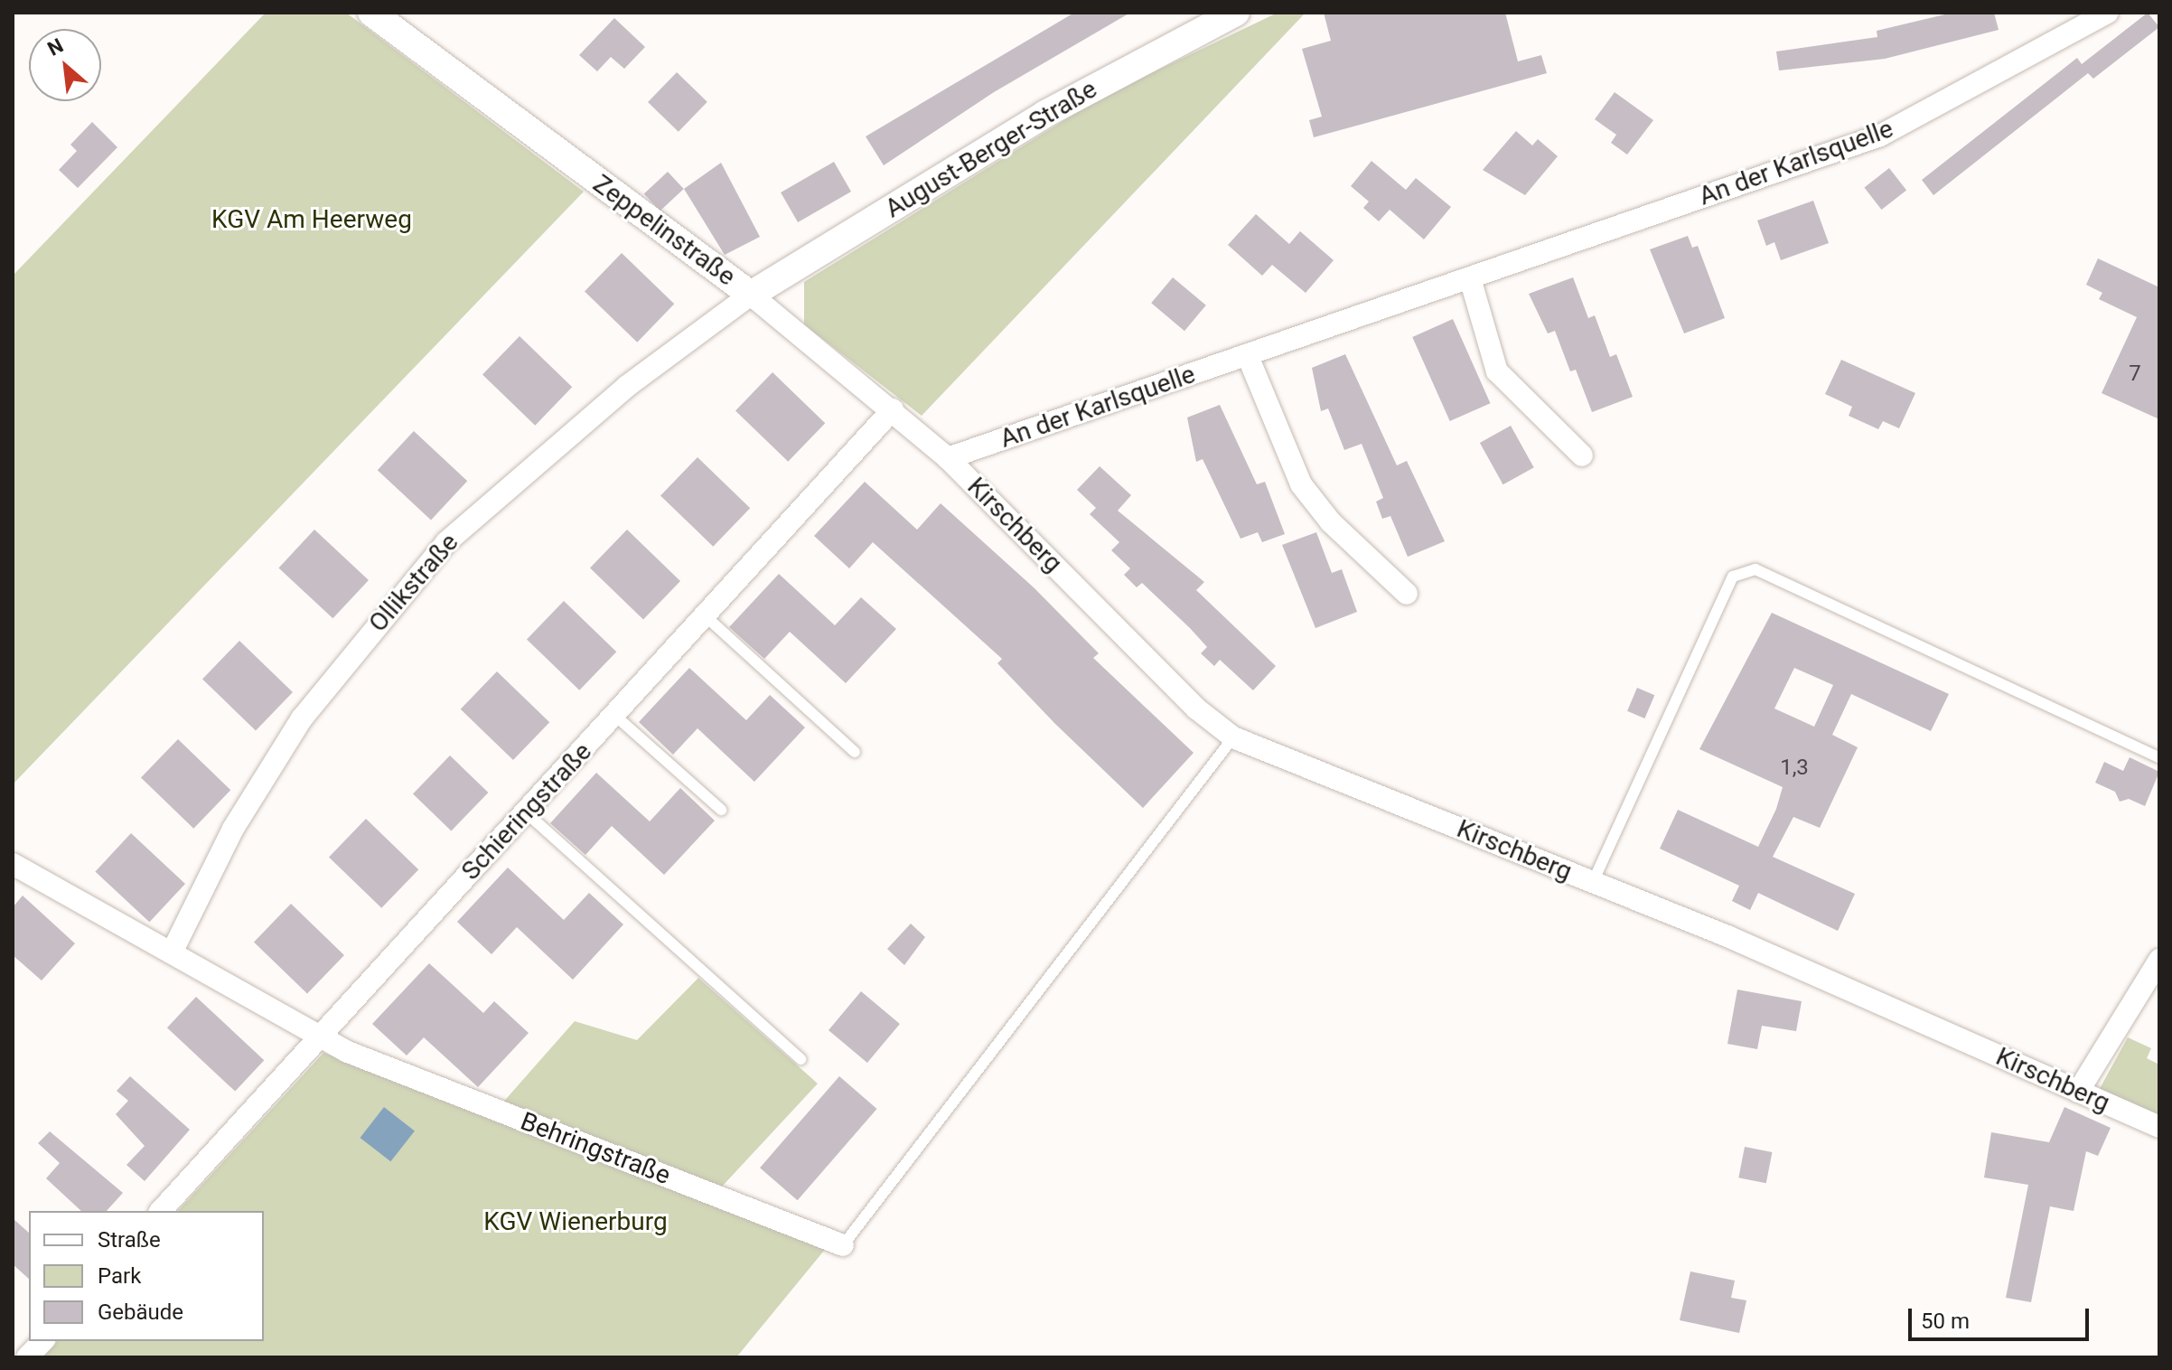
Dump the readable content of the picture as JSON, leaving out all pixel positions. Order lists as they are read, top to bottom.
{
  "streets": {
    "street": [
      "August-Berger-Straße",
      "An der Karlsquelle",
      "Zeppelinstraße",
      "Kirschberg",
      "Ollikstraße",
      "Schieringstraße",
      "Behringstraße"
    ]
  },
  "crossings": [
    ["August-Berger-Straße", "Zeppelinstraße"],
    ["August-Berger-Straße", "Ollikstraße"],
    ["An der Karlsquelle", "Zeppelinstraße"],
    ["An der Karlsquelle", "Kirschberg"],
    ["Zeppelinstraße", "Kirschberg"],
    ["Zeppelinstraße", "Ollikstraße"],
    ["Zeppelinstraße", "Schieringstraße"],
    ["Schieringstraße", "Behringstraße"]
  ],
  "parks": ["KGV Am Heerweg", "KGV Wienerburg"],
  "house_numbers": ["7", "1,3"],
  "legend": ["Straße", "Park", "Gebäude"],
  "scale_bar": "50 m",
  "north": "top left"
}
